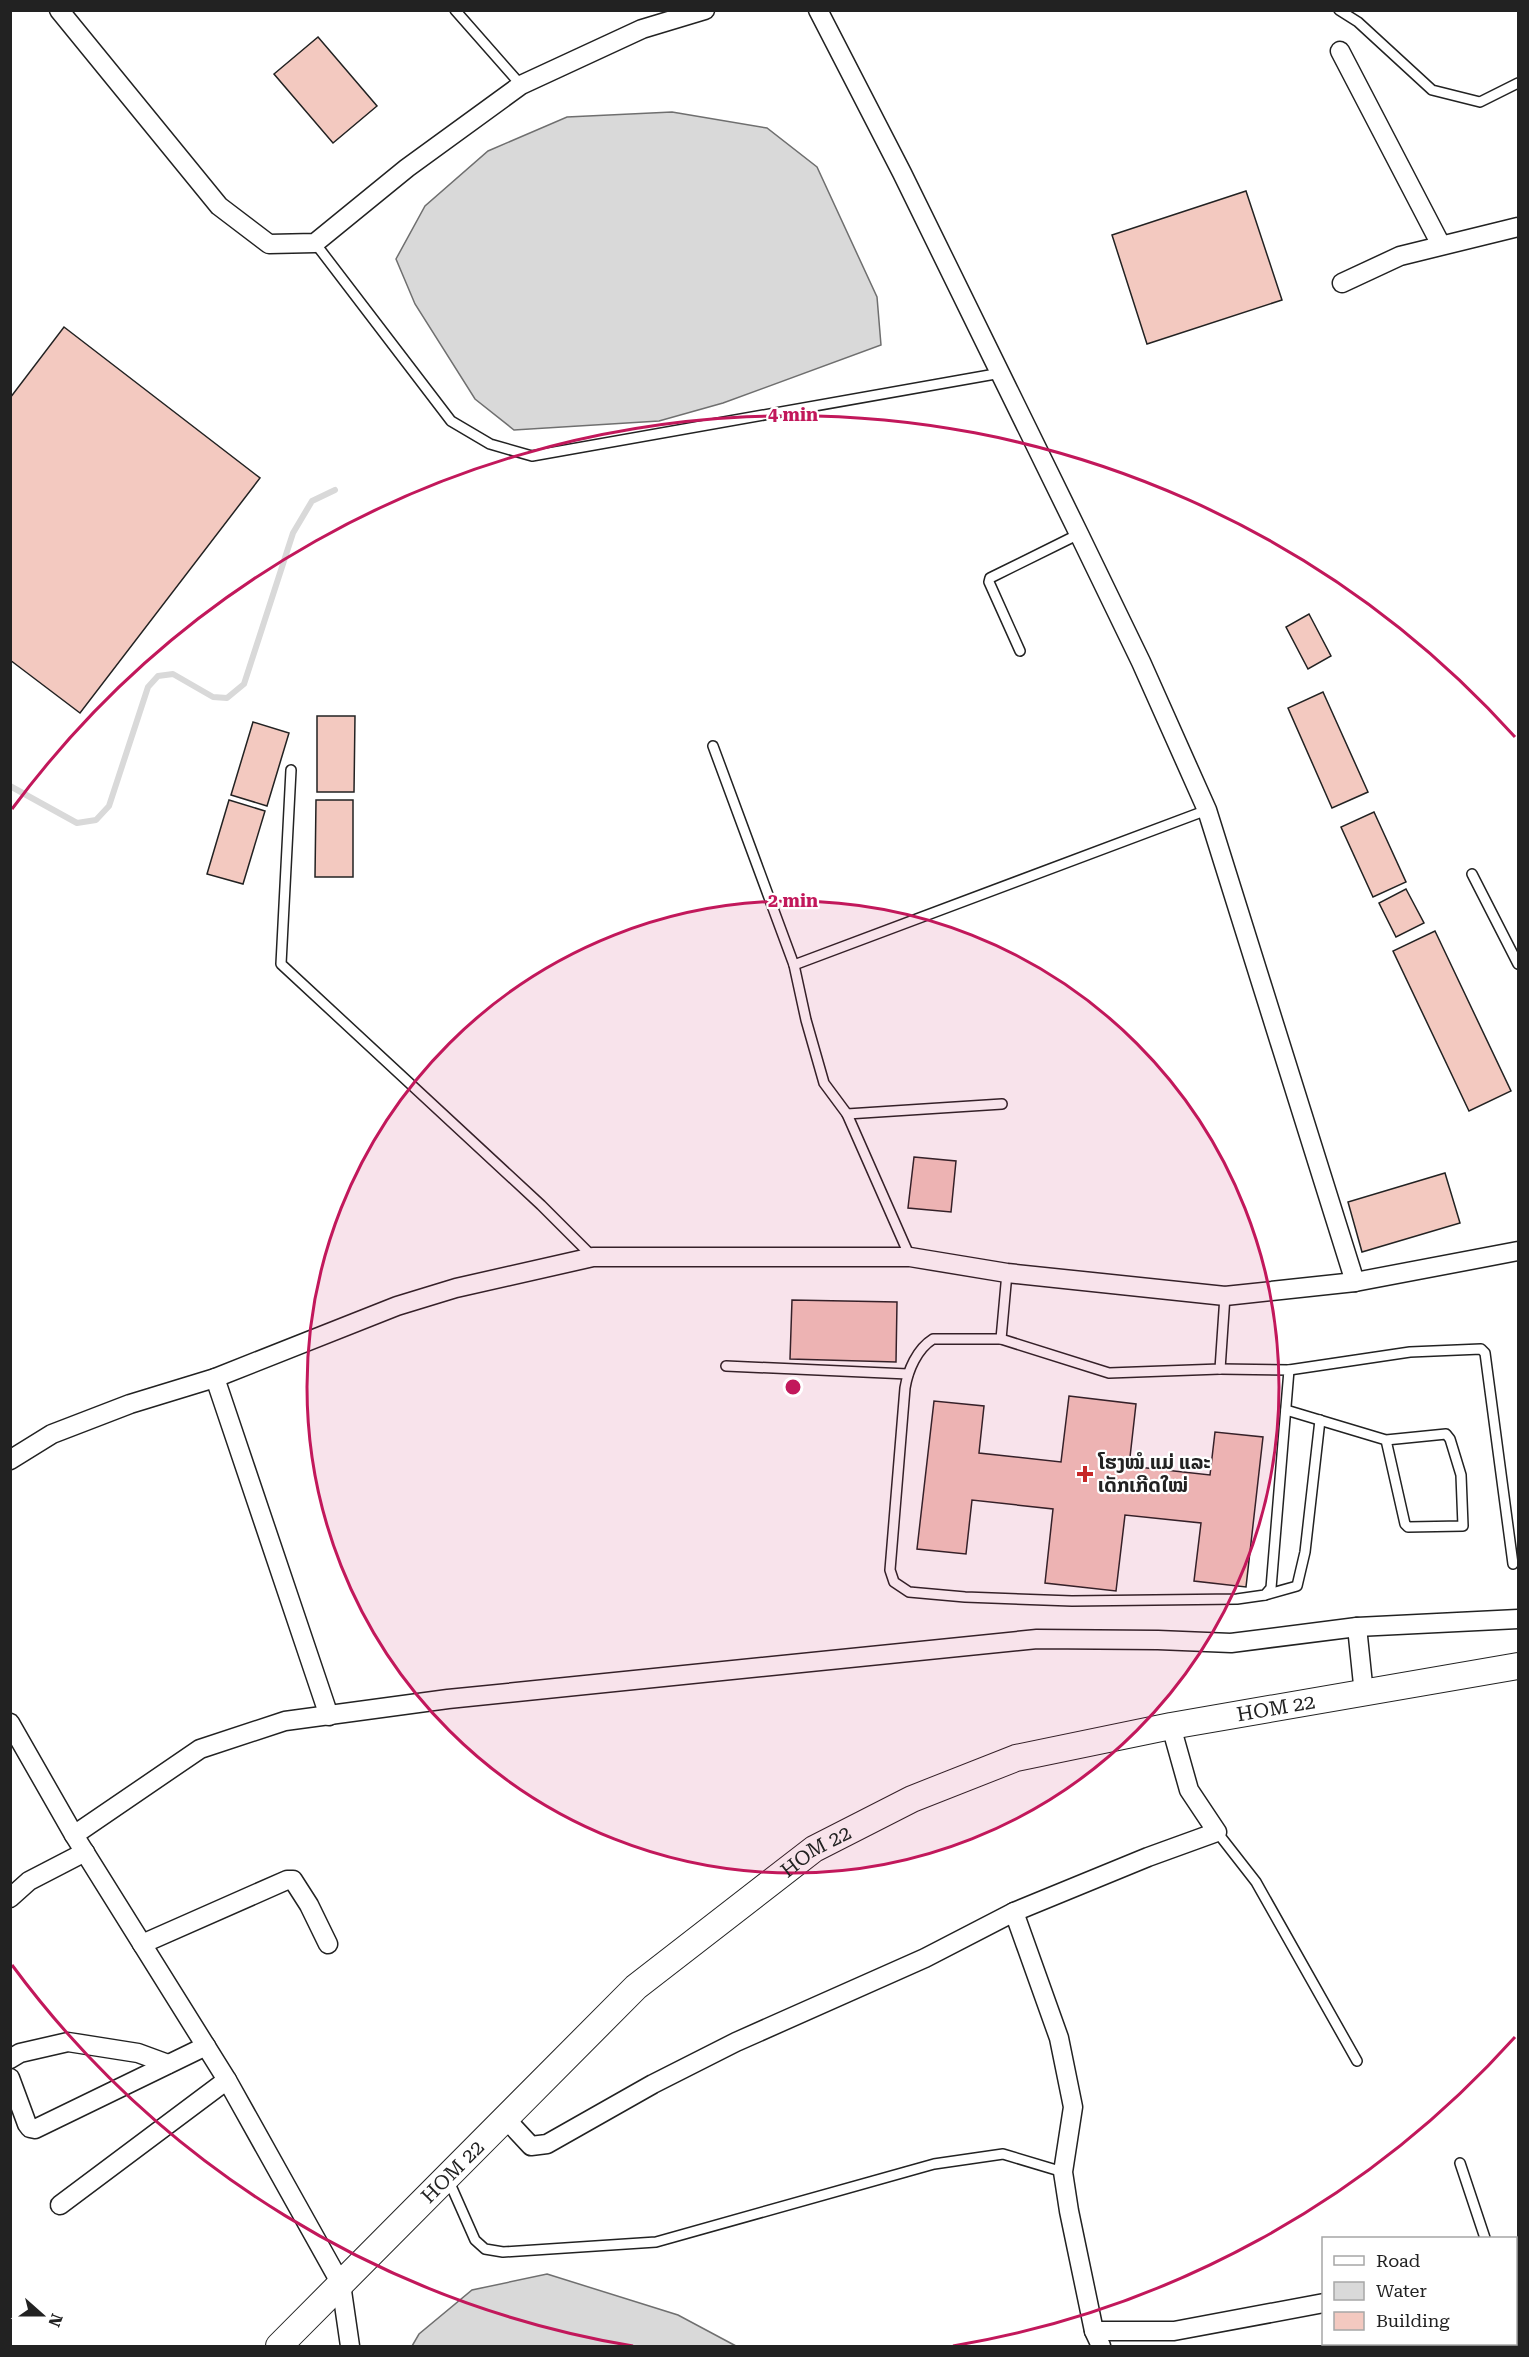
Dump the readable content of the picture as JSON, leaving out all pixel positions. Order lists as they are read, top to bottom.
{
  "streets": {
    "street": ["HOM 22"]
  },
  "places": {
    "health": ["ໂຮງໝໍ ແມ່ ແລະ ເດັກເກີດໃໝ່"]
  },
  "legend": ["Road", "Water", "Building"],
  "north": "right",
  "rings": ["4 min", "2 min"]
}
